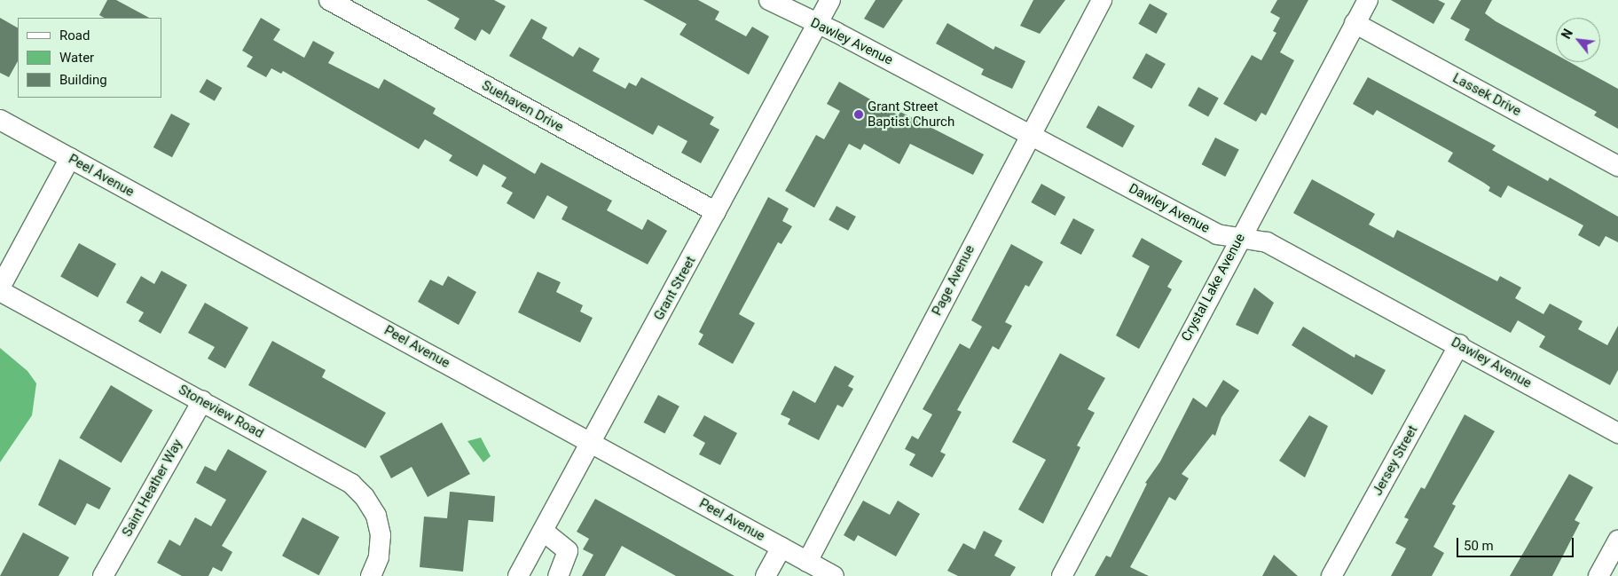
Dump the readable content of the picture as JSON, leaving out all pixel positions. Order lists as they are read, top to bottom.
{
  "streets": {
    "street": [
      "Dawley Avenue",
      "Lassek Drive",
      "Suehaven Drive",
      "Peel Avenue",
      "Page Avenue",
      "Crystal Lake Avenue",
      "Grant Street",
      "Stoneview Road",
      "Jersey Street",
      "Saint Heather Way"
    ]
  },
  "crossings": [
    ["Dawley Avenue", "Page Avenue"],
    ["Dawley Avenue", "Crystal Lake Avenue"],
    ["Dawley Avenue", "Grant Street"],
    ["Dawley Avenue", "Jersey Street"],
    ["Lassek Drive", "Crystal Lake Avenue"],
    ["Suehaven Drive", "Grant Street"],
    ["Peel Avenue", "Page Avenue"],
    ["Peel Avenue", "Grant Street"],
    ["Peel Avenue", "Stoneview Road"],
    ["Stoneview Road", "Saint Heather Way"]
  ],
  "places": ["Grant Street Baptist Church"],
  "legend": ["Road", "Water", "Building"],
  "scale_bar": "50 m",
  "north": "top left"
}
